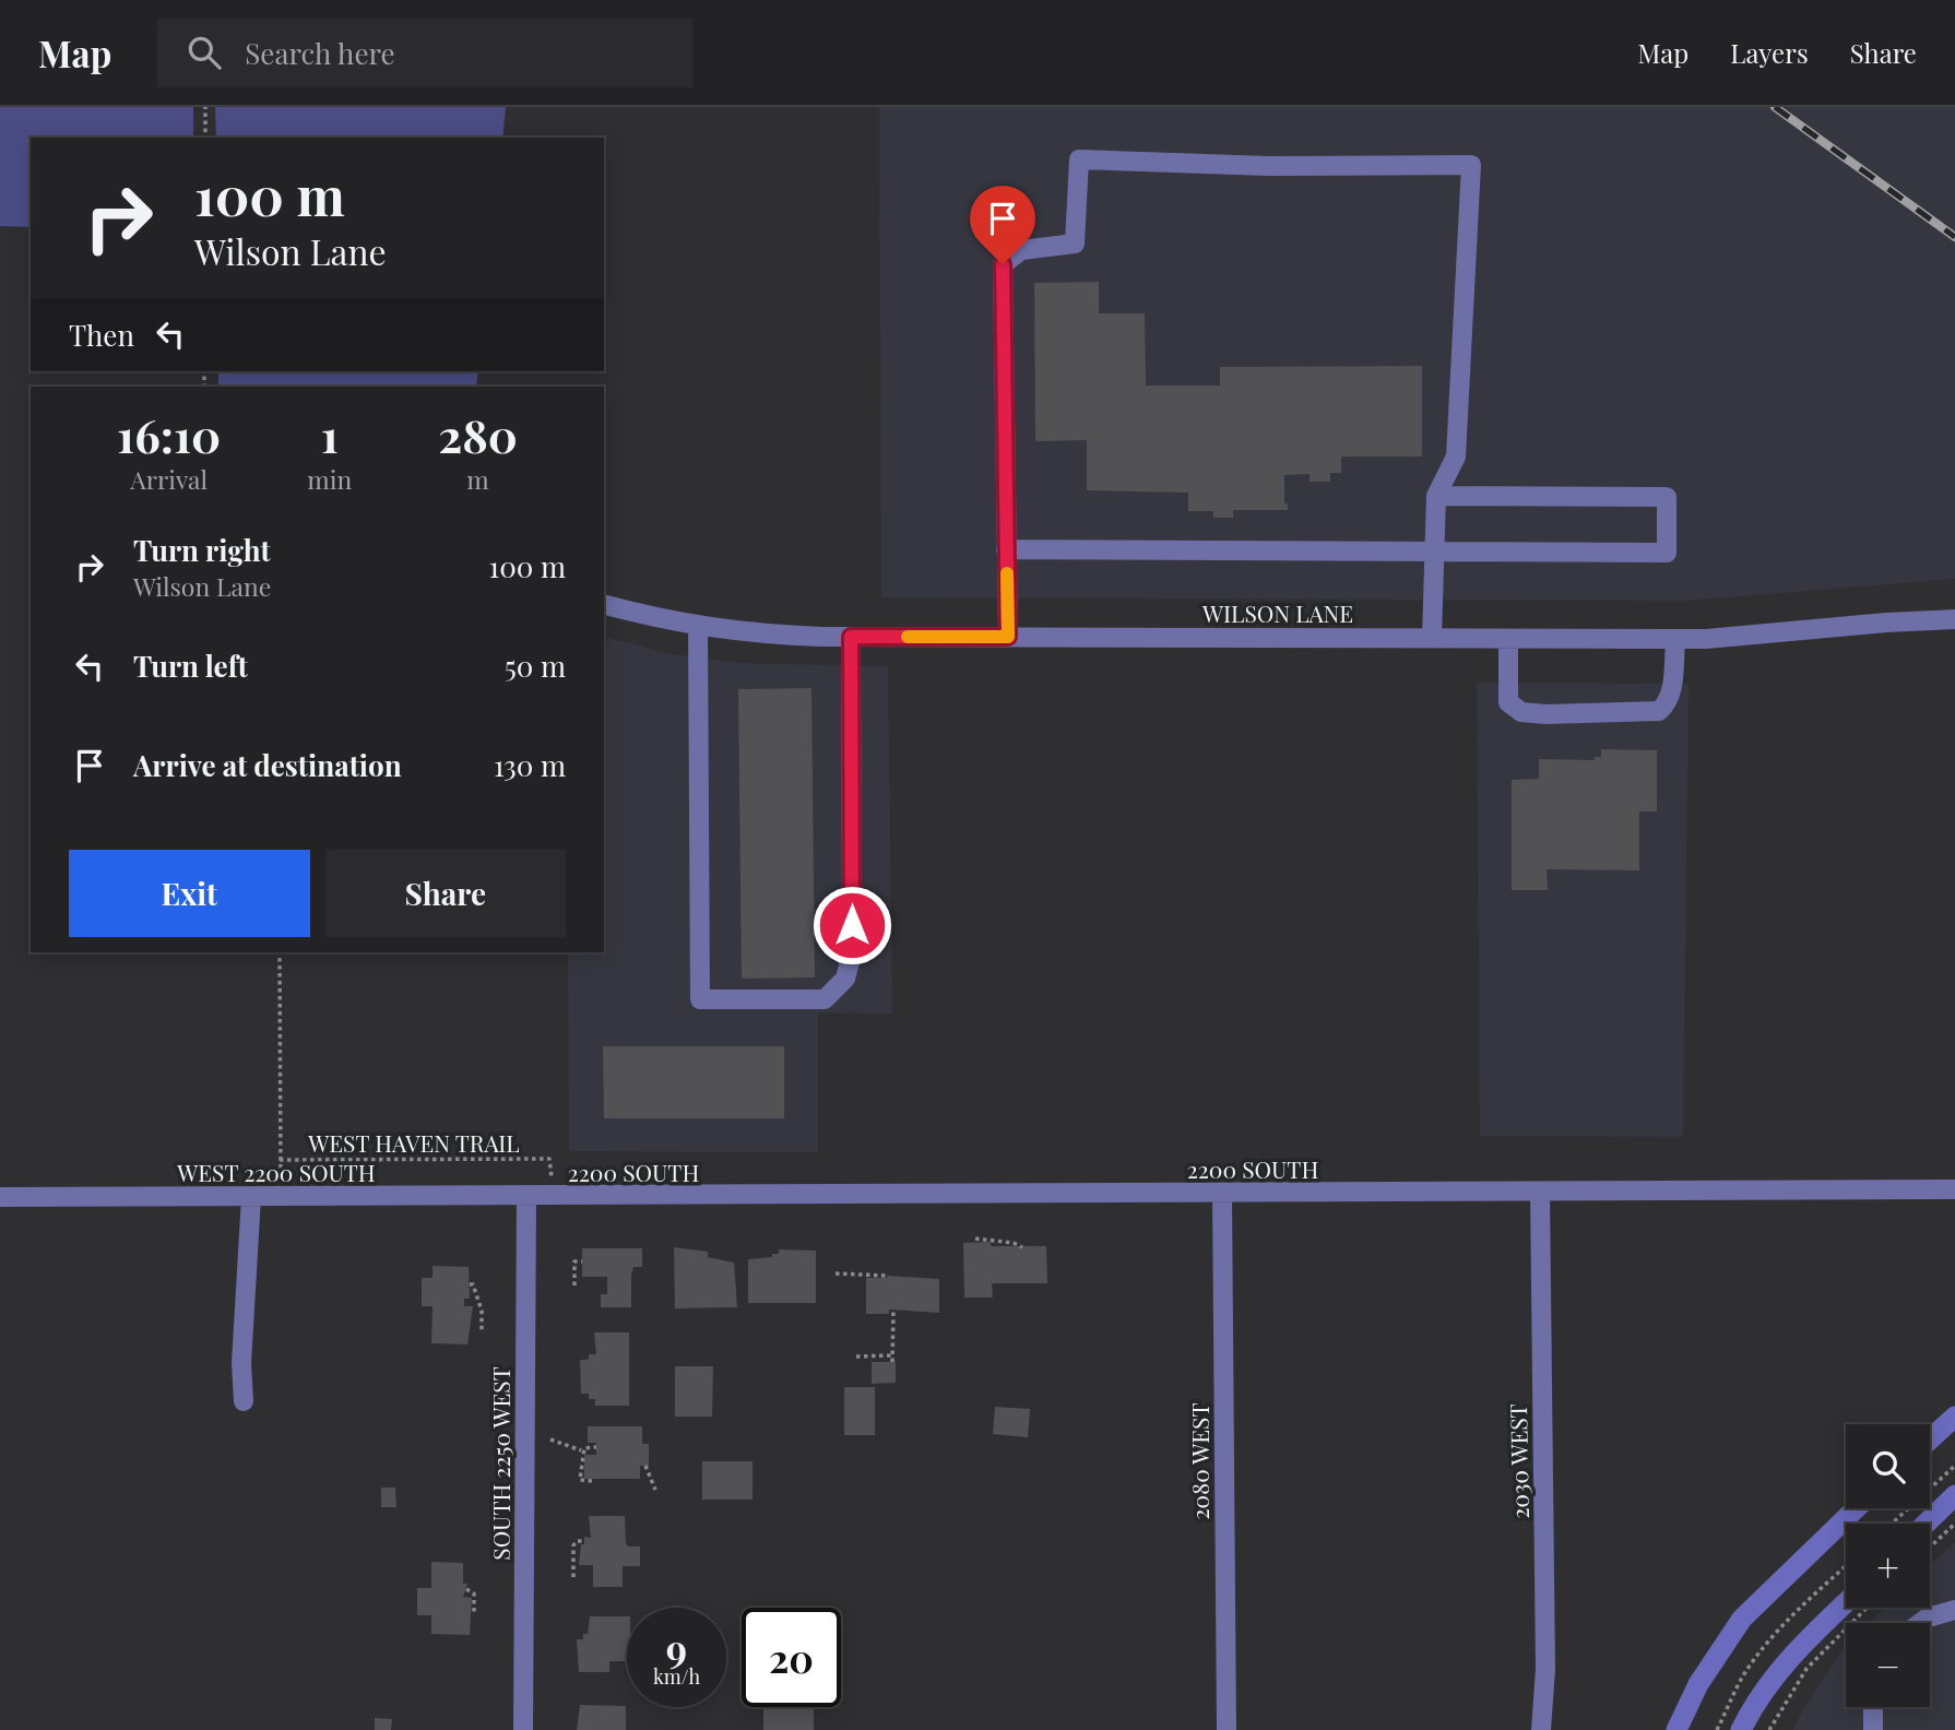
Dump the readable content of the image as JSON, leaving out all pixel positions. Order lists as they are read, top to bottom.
{
  "streets": {
    "street": [
      "WILSON LANE",
      "2200 SOUTH",
      "WEST 2200 SOUTH",
      "2080 WEST",
      "2030 WEST",
      "SOUTH 2250 WEST"
    ],
    "path": ["WEST HAVEN TRAIL"]
  },
  "crossings": [
    ["WEST HAVEN TRAIL", "2200 SOUTH"],
    ["WEST HAVEN TRAIL", "WEST 2200 SOUTH"],
    ["2200 SOUTH", "WEST 2200 SOUTH"],
    ["2200 SOUTH", "2080 WEST"],
    ["2200 SOUTH", "2030 WEST"],
    ["WEST 2200 SOUTH", "SOUTH 2250 WEST"]
  ],
  "page": {
    "header": "Map",
    "search": "Search here",
    "nav": ["Map", "Layers", "Share"],
    "turn": ["100 m", "Wilson Lane"],
    "then": "Then",
    "eta": [
      "16:10",
      "Arrival",
      "1",
      "min",
      "280",
      "m"
    ],
    "list": [
      {
        "name": "Turn right",
        "note": "Wilson Lane",
        "value": "100 m"
      },
      {
        "name": "Turn left",
        "value": "50 m"
      },
      {
        "name": "Arrive at destination",
        "value": "130 m"
      }
    ],
    "buttons": ["Exit", "Share"],
    "map_buttons": ["+", "−"],
    "speed": "9 km/h",
    "limit": "20"
  }
}
